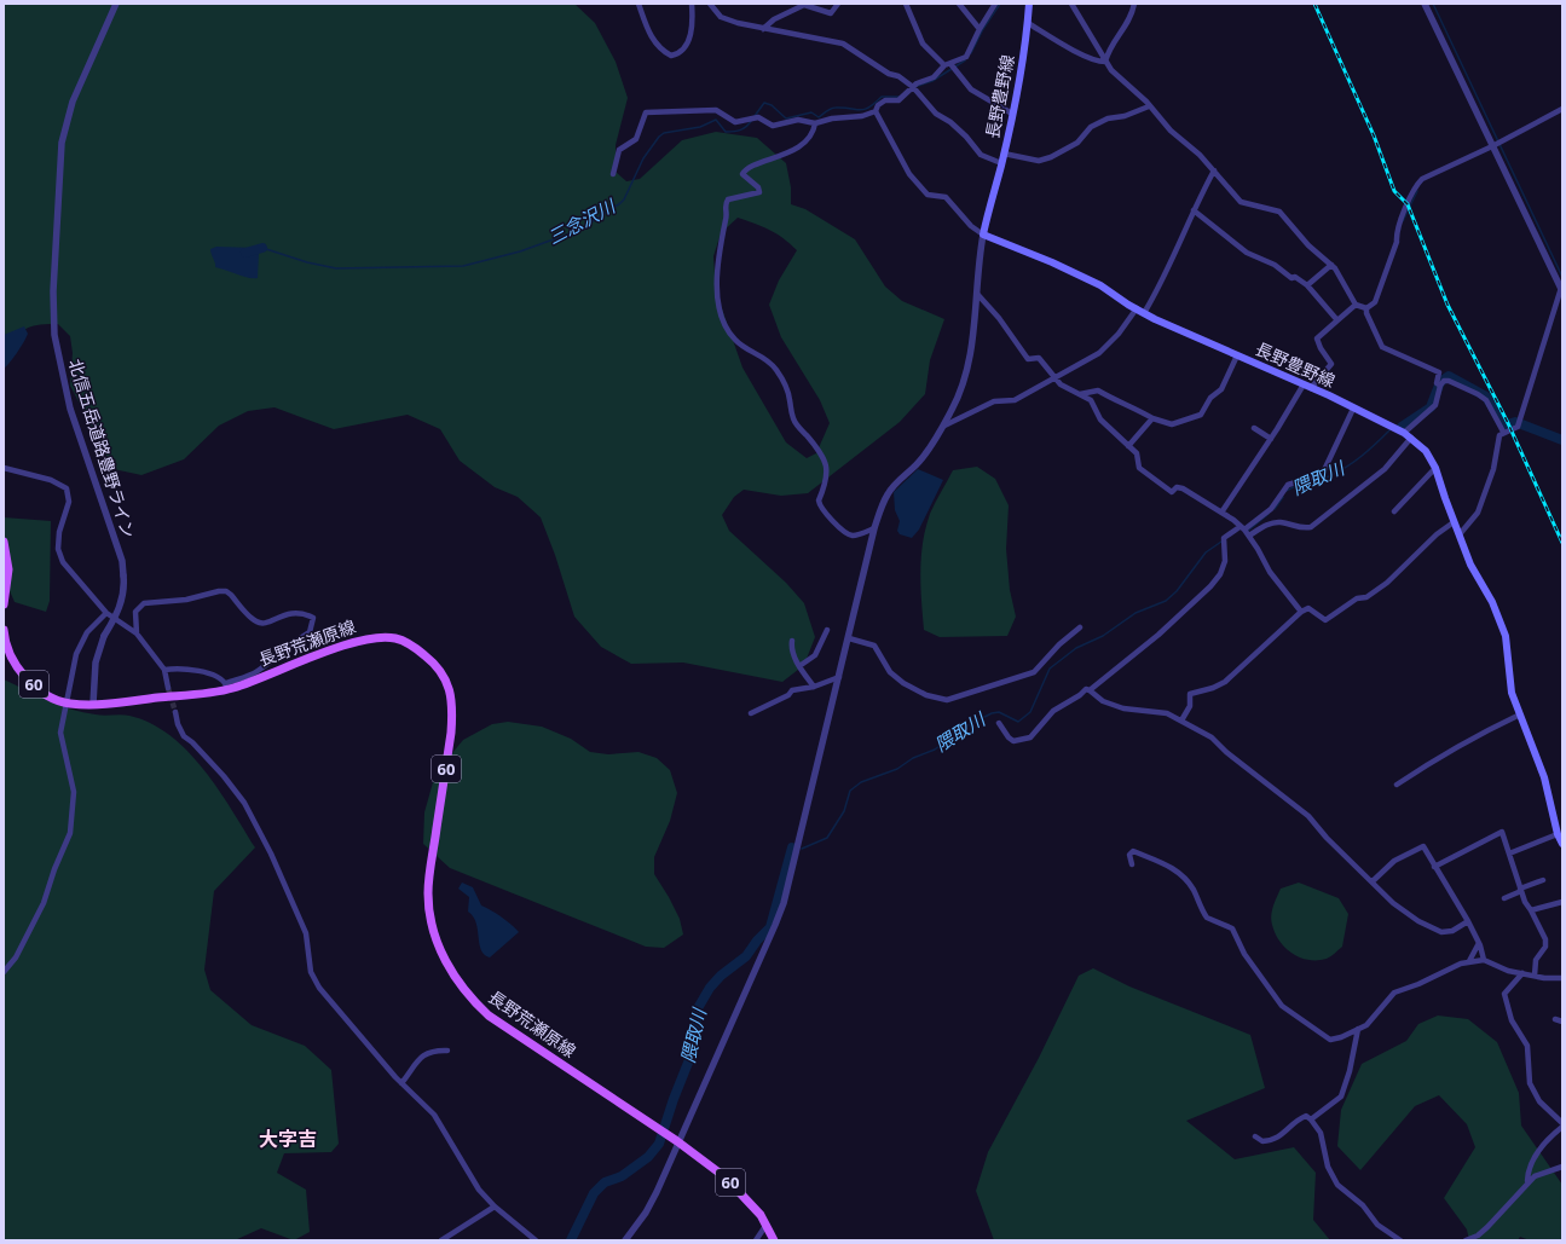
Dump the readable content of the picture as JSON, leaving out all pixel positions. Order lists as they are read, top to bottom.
{
  "streets": {
    "main road": ["長野豊野線", "長野荒瀬原線", "60"],
    "street": ["北信五岳道路豊野ライン"]
  },
  "crossings": [
    ["北信五岳道路豊野ライン", "長野荒瀬原線"]
  ],
  "districts": ["大字吉"],
  "water": ["三念沢川", "隈取川"]
}
